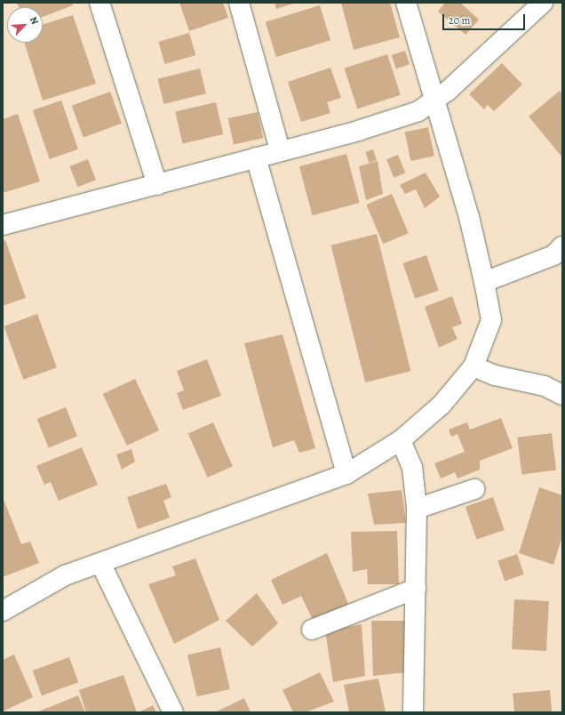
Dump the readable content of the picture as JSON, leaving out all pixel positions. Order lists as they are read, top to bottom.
{
  "scale_bar": "20 m",
  "north": "top right"
}
